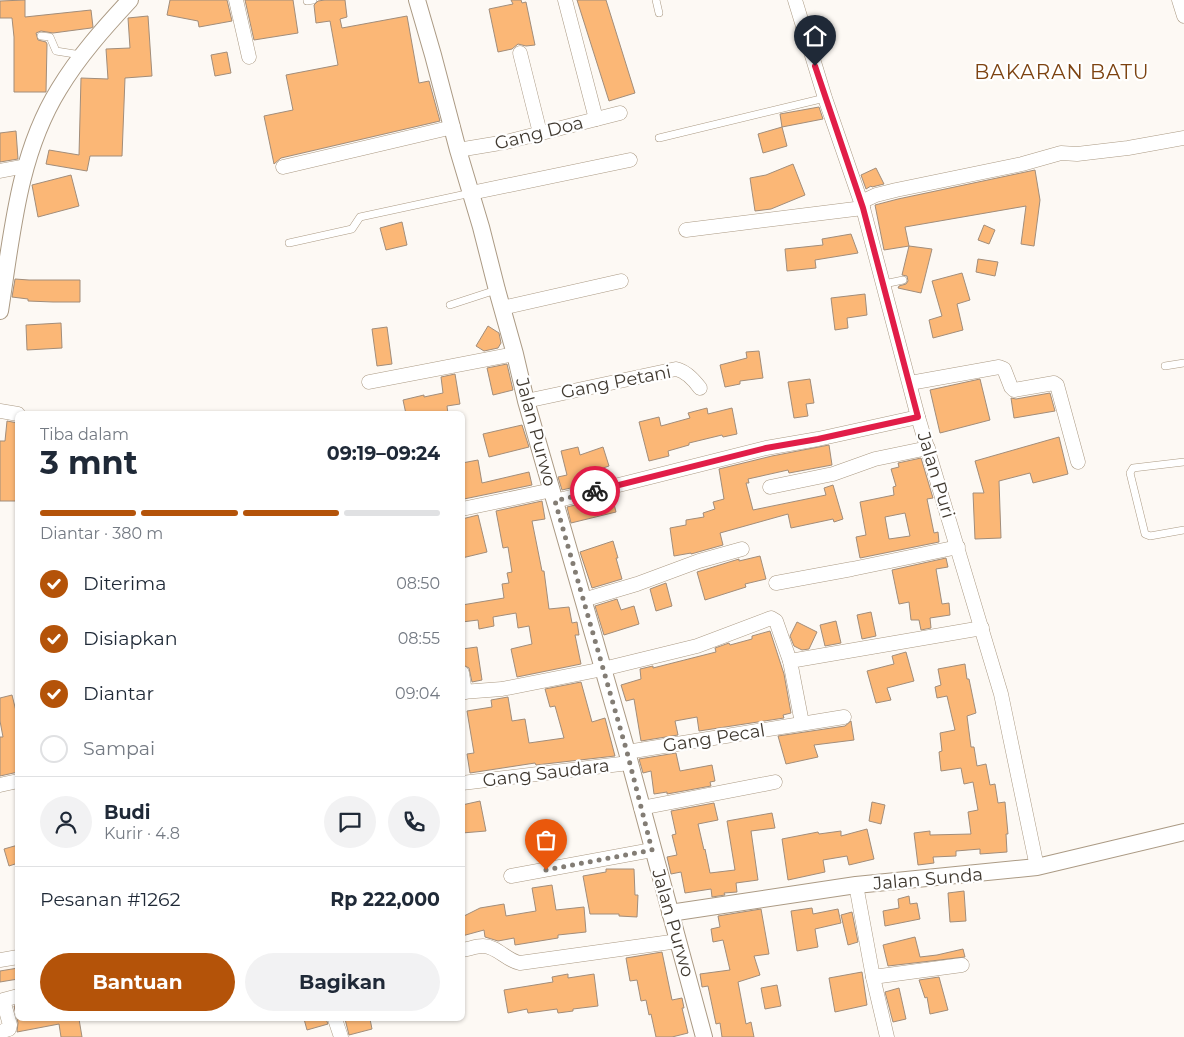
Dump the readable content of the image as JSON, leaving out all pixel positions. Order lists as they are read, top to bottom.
{
  "streets": {
    "street": [
      "Gang Doa",
      "Gang Petani",
      "Jalan Purwo",
      "Jalan Puri",
      "Gang Pecal",
      "Gang Saudara",
      "Jalan Sunda"
    ]
  },
  "crossings": [
    ["Gang Doa", "Jalan Purwo"],
    ["Gang Petani", "Jalan Purwo"],
    ["Jalan Purwo", "Gang Pecal"],
    ["Jalan Purwo", "Gang Saudara"],
    ["Jalan Purwo", "Jalan Sunda"],
    ["Jalan Puri", "Jalan Sunda"],
    ["Gang Pecal", "Gang Saudara"]
  ],
  "districts": ["BAKARAN BATU"],
  "page": {
    "heading": ["3 mnt", "Tiba dalam", "09:19–09:24"],
    "panel": [
      "Budi",
      "Kurir · 4.8",
      "Pesanan #1262",
      "Rp 222,000"
    ],
    "bar": "Diantar · 380 m",
    "list": [
      ["Diterima", "08:50"],
      ["Disiapkan", "08:55"],
      ["Diantar", "09:04"],
      "Sampai"
    ],
    "buttons": ["Bantuan", "Bagikan"]
  }
}
